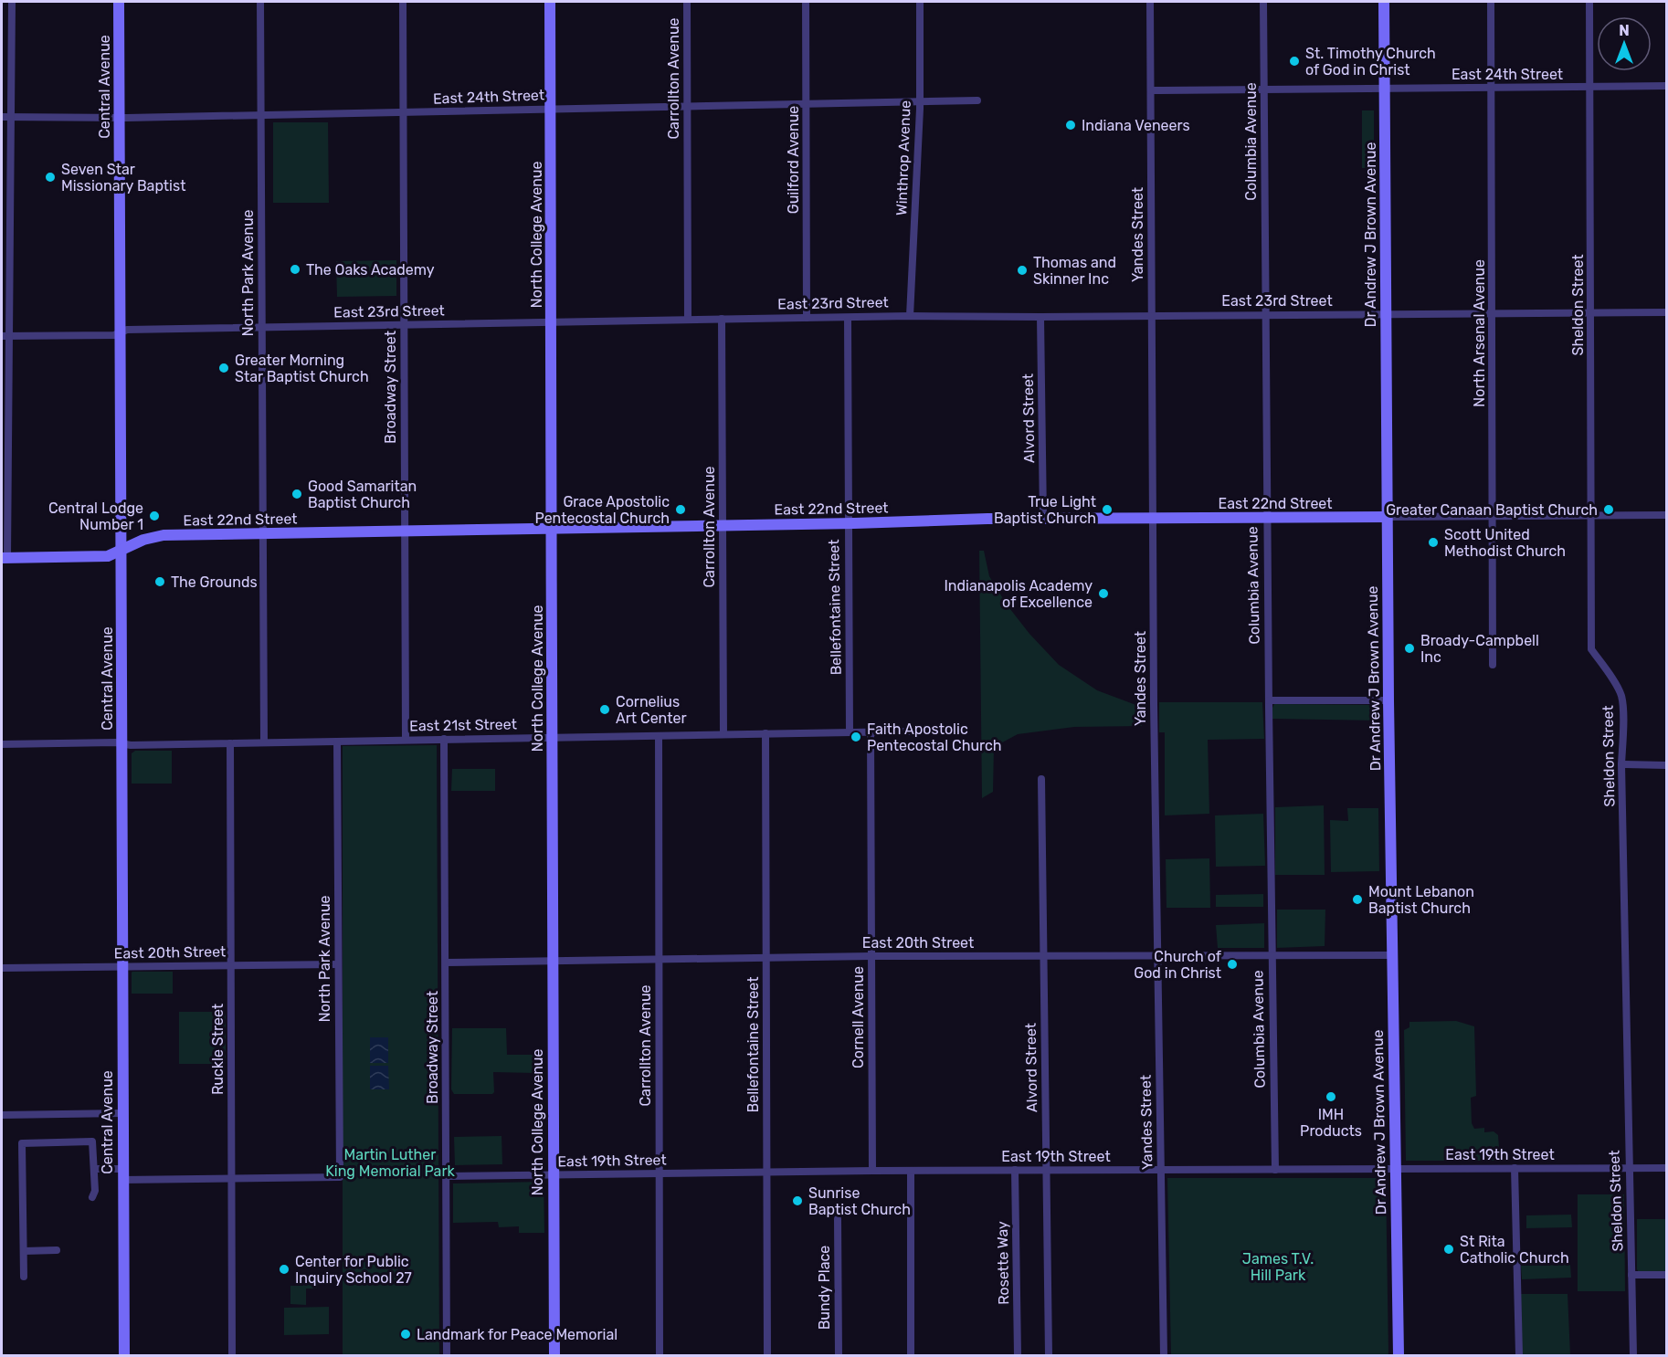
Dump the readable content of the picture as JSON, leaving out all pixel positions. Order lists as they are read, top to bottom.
{
  "streets": {
    "main road": [
      "Central Avenue",
      "North College Avenue",
      "Dr Andrew J Brown Avenue",
      "East 22nd Street"
    ],
    "street": [
      "East 24th Street",
      "Carrollton Avenue",
      "Columbia Avenue",
      "Winthrop Avenue",
      "Guilford Avenue",
      "Yandes Street",
      "North Park Avenue",
      "East 23rd Street",
      "Sheldon Street",
      "North Arsenal Avenue",
      "Broadway Street",
      "Alvord Street",
      "Bellefontaine Street",
      "East 21st Street",
      "East 20th Street",
      "Cornell Avenue",
      "Ruckle Street",
      "East 19th Street",
      "Rosette Way",
      "Bundy Place"
    ]
  },
  "crossings": [
    ["East 24th Street", "Carrollton Avenue"],
    ["East 24th Street", "Central Avenue"],
    ["East 24th Street", "Columbia Avenue"],
    ["East 24th Street", "Winthrop Avenue"],
    ["East 24th Street", "Guilford Avenue"],
    ["East 24th Street", "North College Avenue"],
    ["East 24th Street", "Yandes Street"],
    ["East 24th Street", "Dr Andrew J Brown Avenue"],
    ["East 24th Street", "North Park Avenue"],
    ["East 24th Street", "Sheldon Street"],
    ["East 24th Street", "North Arsenal Avenue"],
    ["East 24th Street", "Broadway Street"],
    ["Carrollton Avenue", "East 23rd Street"],
    ["Carrollton Avenue", "East 22nd Street"],
    ["Carrollton Avenue", "East 21st Street"],
    ["Carrollton Avenue", "East 20th Street"],
    ["Carrollton Avenue", "East 19th Street"],
    ["Central Avenue", "East 23rd Street"],
    ["Central Avenue", "East 22nd Street"],
    ["Central Avenue", "East 21st Street"],
    ["Central Avenue", "East 20th Street"],
    ["Columbia Avenue", "East 23rd Street"],
    ["Columbia Avenue", "East 22nd Street"],
    ["Columbia Avenue", "East 20th Street"],
    ["Columbia Avenue", "East 19th Street"],
    ["Winthrop Avenue", "East 23rd Street"],
    ["Guilford Avenue", "East 23rd Street"],
    ["North College Avenue", "East 23rd Street"],
    ["North College Avenue", "East 22nd Street"],
    ["North College Avenue", "East 21st Street"],
    ["North College Avenue", "East 20th Street"],
    ["North College Avenue", "East 19th Street"],
    ["Yandes Street", "East 23rd Street"],
    ["Yandes Street", "East 22nd Street"],
    ["Yandes Street", "East 20th Street"],
    ["Yandes Street", "East 19th Street"],
    ["Dr Andrew J Brown Avenue", "East 23rd Street"],
    ["Dr Andrew J Brown Avenue", "East 22nd Street"],
    ["Dr Andrew J Brown Avenue", "East 20th Street"],
    ["Dr Andrew J Brown Avenue", "East 19th Street"],
    ["North Park Avenue", "East 23rd Street"],
    ["North Park Avenue", "East 22nd Street"],
    ["North Park Avenue", "East 21st Street"],
    ["North Park Avenue", "East 20th Street"],
    ["North Park Avenue", "Ruckle Street"],
    ["East 23rd Street", "Sheldon Street"],
    ["East 23rd Street", "North Arsenal Avenue"],
    ["East 23rd Street", "Broadway Street"],
    ["East 23rd Street", "Alvord Street"],
    ["East 23rd Street", "Bellefontaine Street"],
    ["Sheldon Street", "East 22nd Street"],
    ["Sheldon Street", "East 19th Street"],
    ["North Arsenal Avenue", "East 22nd Street"],
    ["Broadway Street", "East 22nd Street"],
    ["Broadway Street", "East 21st Street"],
    ["Broadway Street", "East 20th Street"],
    ["Broadway Street", "East 19th Street"],
    ["Alvord Street", "East 22nd Street"],
    ["Alvord Street", "East 20th Street"],
    ["Alvord Street", "East 19th Street"],
    ["East 22nd Street", "Bellefontaine Street"],
    ["Bellefontaine Street", "East 21st Street"],
    ["Bellefontaine Street", "East 20th Street"],
    ["Bellefontaine Street", "East 19th Street"],
    ["East 21st Street", "Cornell Avenue"],
    ["East 21st Street", "Ruckle Street"],
    ["East 20th Street", "Cornell Avenue"],
    ["East 20th Street", "Ruckle Street"],
    ["Cornell Avenue", "East 19th Street"],
    ["East 19th Street", "Rosette Way"]
  ],
  "parks": ["Martin Luther King Memorial Park", "James T.V. Hill Park"],
  "places": [
    "St. Timothy Church of God in Christ",
    "Indiana Veneers",
    "Seven Star Missionary Baptist",
    "The Oaks Academy",
    "Thomas and Skinner Inc",
    "Greater Morning Star Baptist Church",
    "Good Samaritan Baptist Church",
    "Grace Apostolic Pentecostal Church",
    "True Light Baptist Church",
    "Greater Canaan Baptist Church",
    "Central Lodge Number 1",
    "Scott United Methodist Church",
    "The Grounds",
    "Indianapolis Academy of Excellence",
    "Broady-Campbell Inc",
    "Cornelius Art Center",
    "Faith Apostolic Pentecostal Church",
    "Mount Lebanon Baptist Church",
    "Church of God in Christ",
    "IMH Products",
    "Sunrise Baptist Church",
    "St Rita Catholic Church",
    "Center for Public Inquiry School 27",
    "Landmark for Peace Memorial"
  ],
  "north": "top"
}
